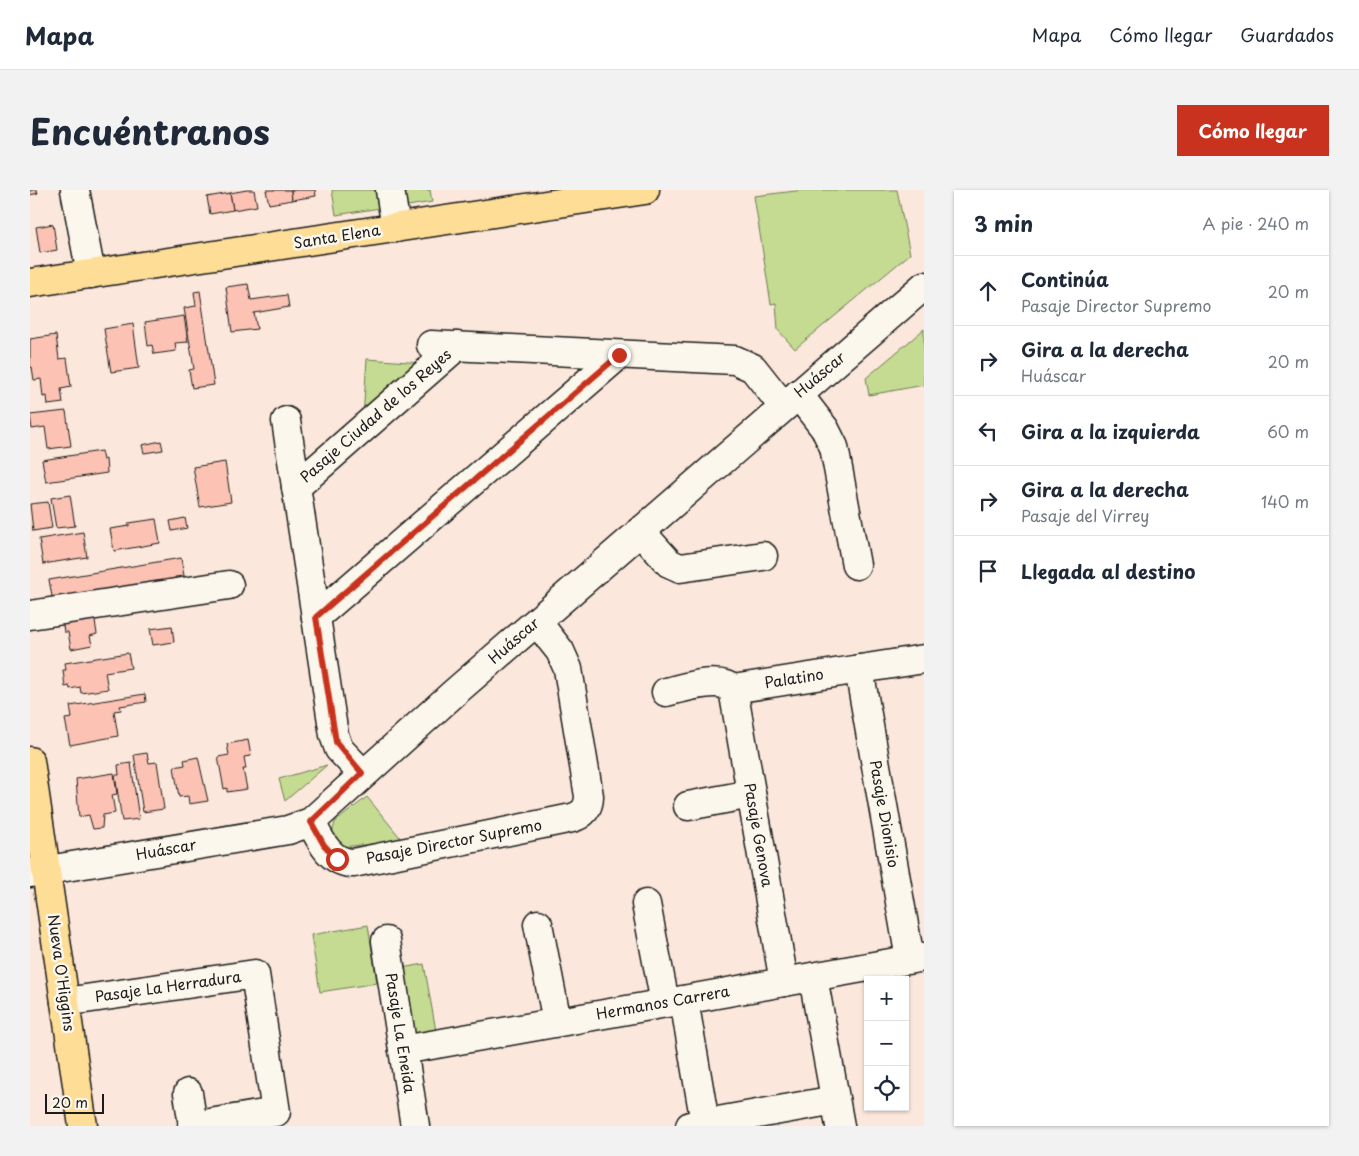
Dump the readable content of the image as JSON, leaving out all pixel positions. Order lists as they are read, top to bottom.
{
  "streets": {
    "main road": ["Santa Elena", "Nueva O'Higgins"],
    "street": [
      "Huáscar",
      "Pasaje Ciudad de los Reyes",
      "Palatino",
      "Pasaje Dionisio",
      "Pasaje Genova",
      "Pasaje Director Supremo",
      "Pasaje La Herradura",
      "Hermanos Carrera",
      "Pasaje La Eneida"
    ]
  },
  "crossings": [
    ["Huáscar", "Pasaje Director Supremo"],
    ["Huáscar", "Nueva O'Higgins"],
    ["Palatino", "Pasaje Dionisio"],
    ["Palatino", "Pasaje Genova"],
    ["Pasaje Dionisio", "Hermanos Carrera"],
    ["Pasaje Genova", "Hermanos Carrera"],
    ["Nueva O'Higgins", "Pasaje La Herradura"],
    ["Hermanos Carrera", "Pasaje La Eneida"]
  ],
  "scale_bar": "20 m",
  "page": {
    "header": "Mapa",
    "nav": ["Mapa", "Cómo llegar", "Guardados"],
    "title": "Encuéntranos",
    "buttons": "Cómo llegar",
    "heading": ["3 min", "A pie · 240 m"],
    "list": [
      ["Continúa", "Pasaje Director Supremo", "20 m"],
      ["Gira a la derecha", "Huáscar", "20 m"],
      ["Gira a la izquierda", "60 m"],
      ["Gira a la derecha", "Pasaje del Virrey", "140 m"],
      "Llegada al destino"
    ],
    "map_buttons": ["+", "−"],
    "scale": "20 m"
  }
}
